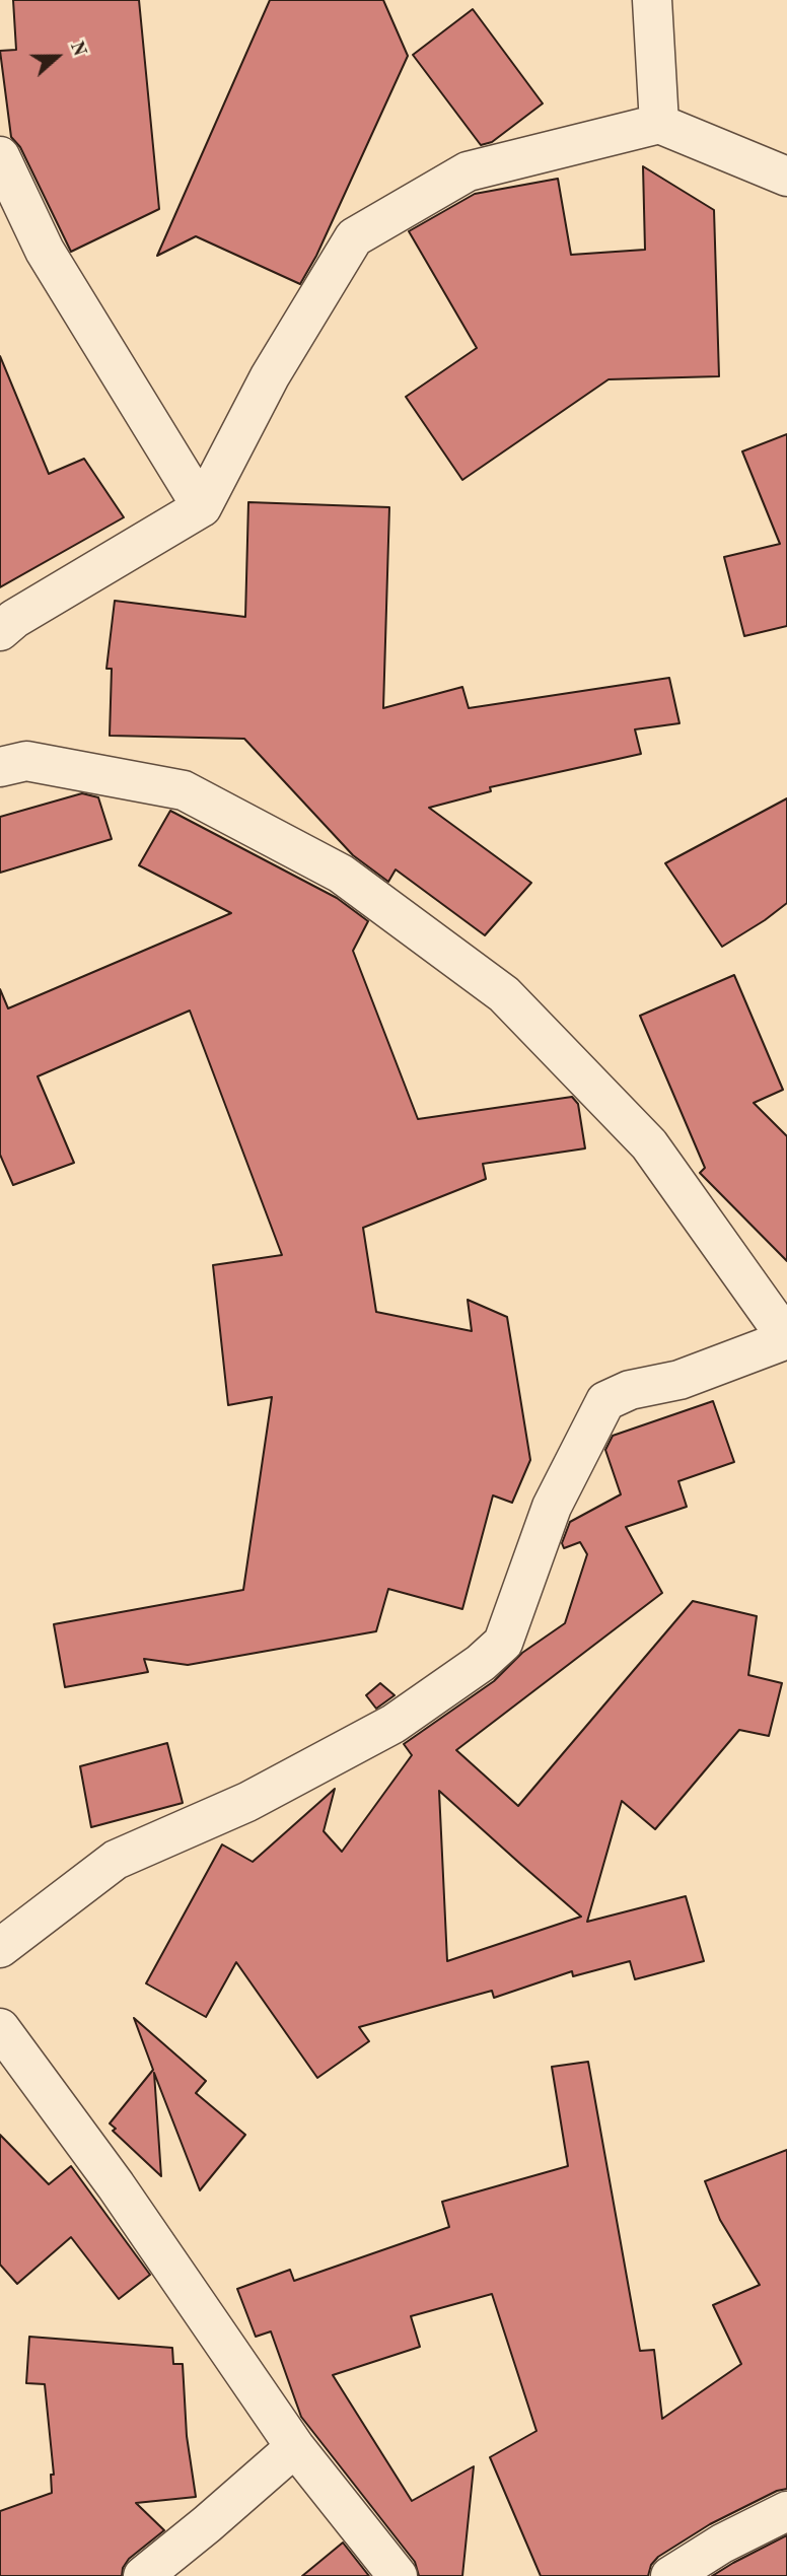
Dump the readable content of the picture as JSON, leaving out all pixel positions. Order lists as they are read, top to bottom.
{
  "north": "right"
}
